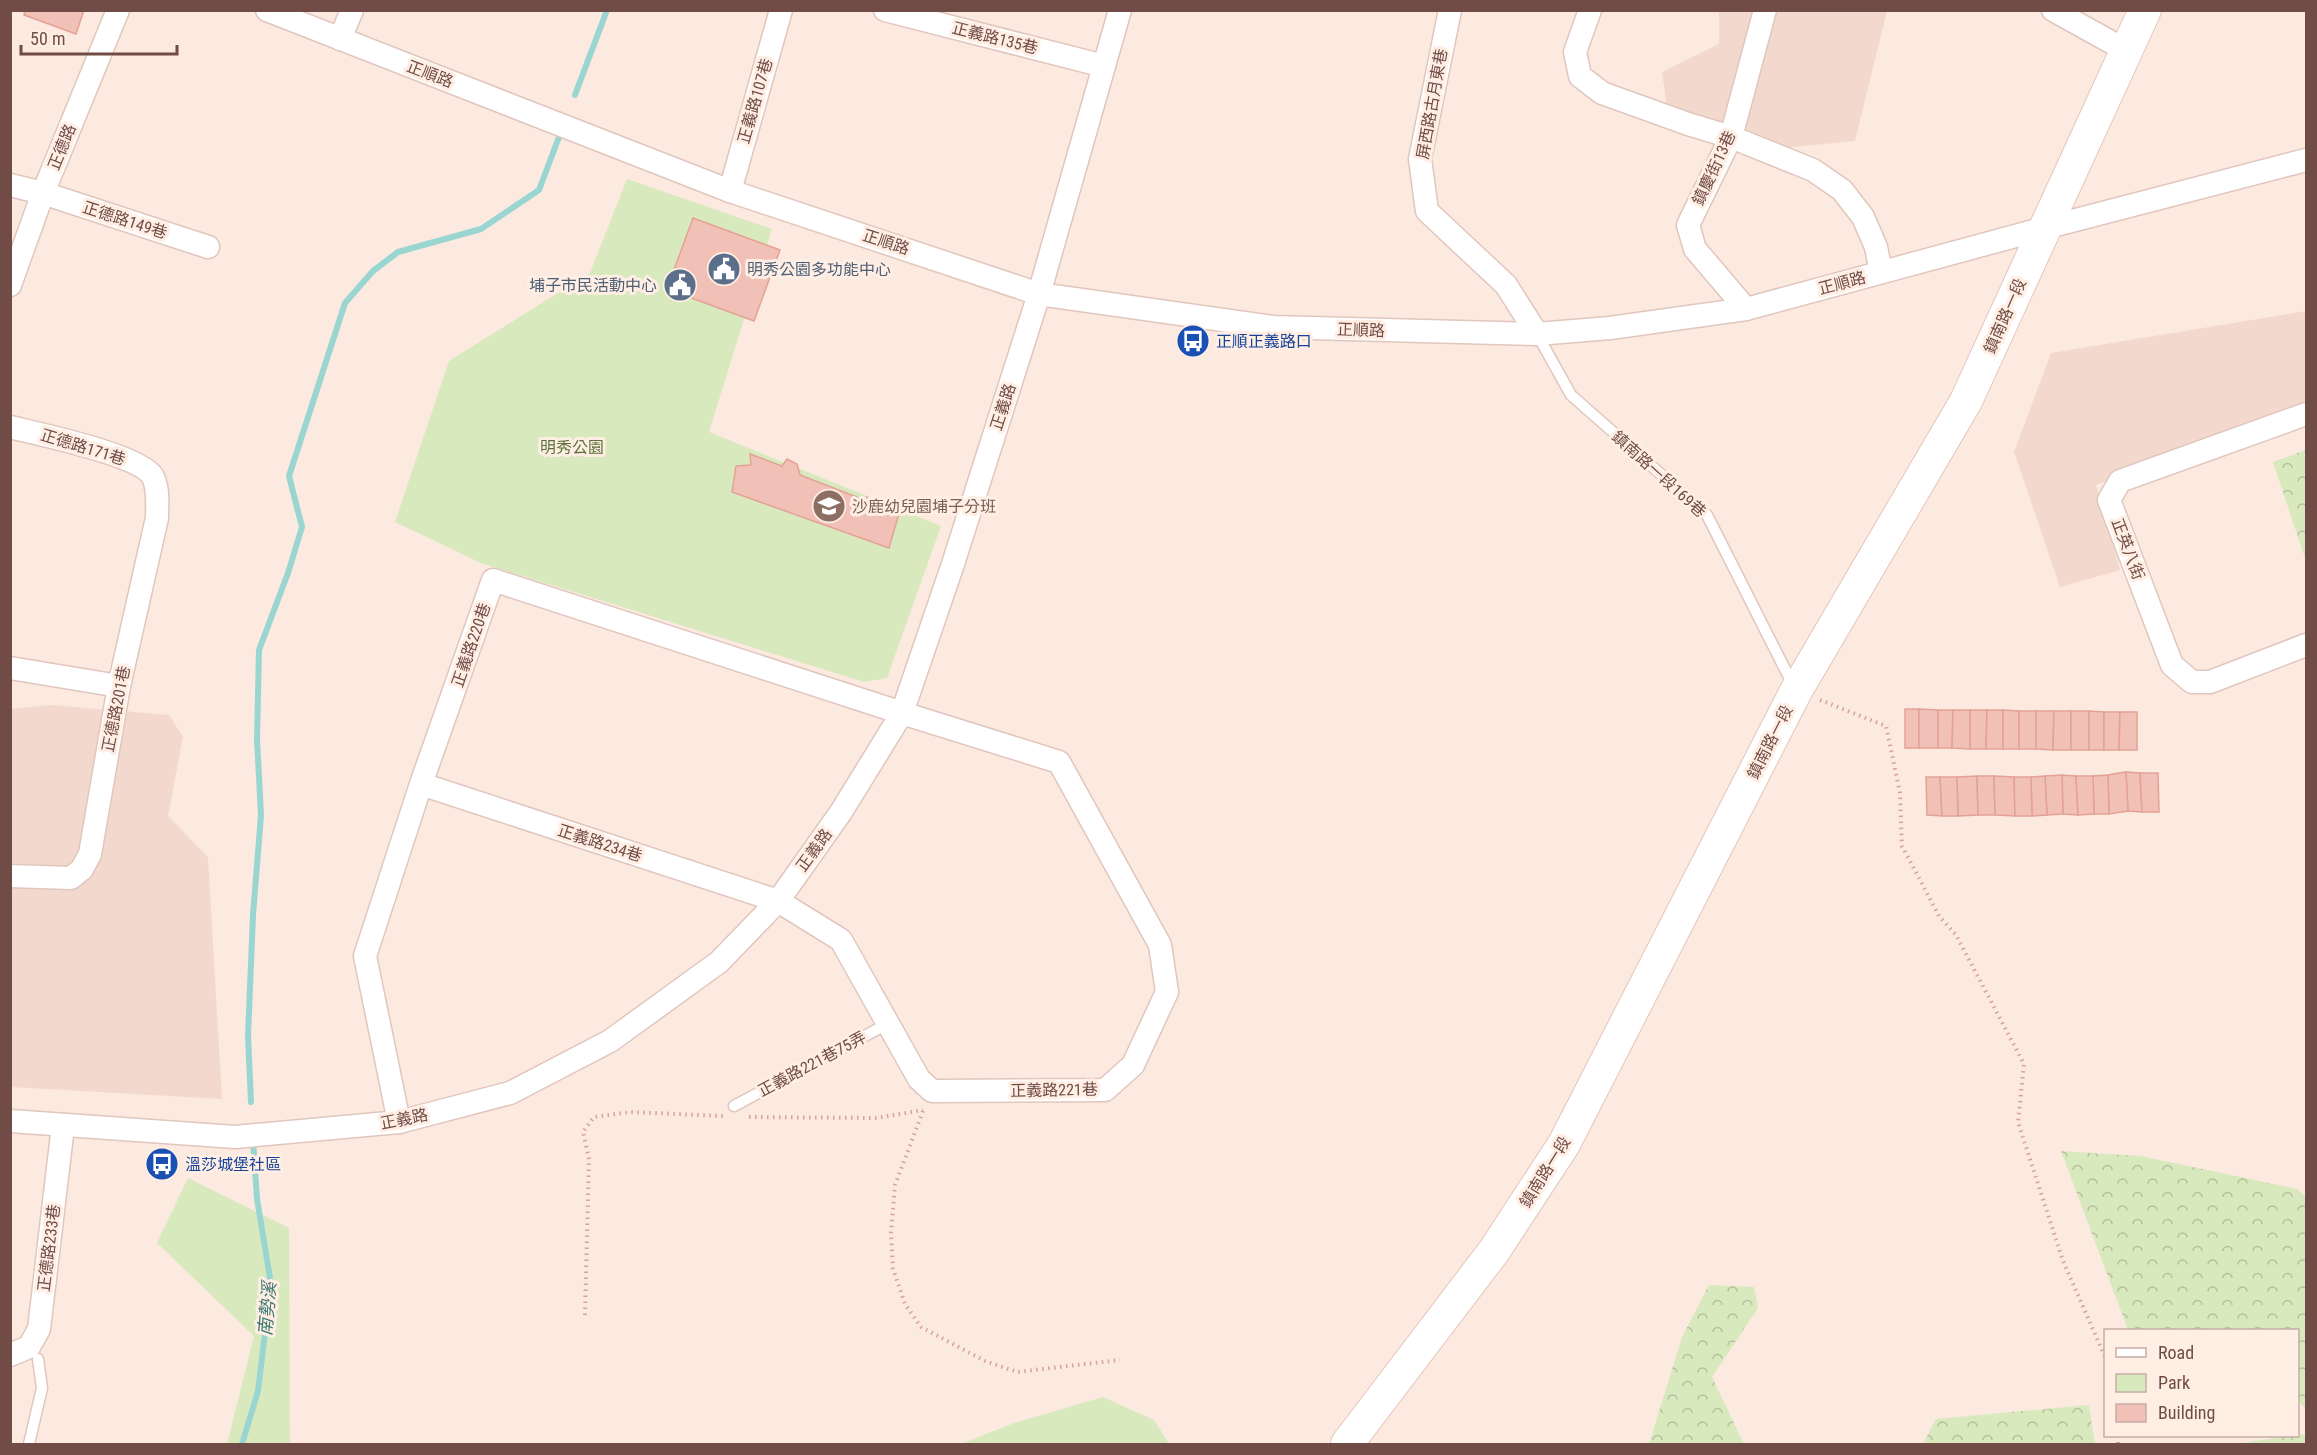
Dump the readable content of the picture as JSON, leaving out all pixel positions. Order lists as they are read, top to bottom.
{
  "streets": {
    "street": [
      "正義路135巷",
      "正順路",
      "正義路107巷",
      "屏西路古月東巷",
      "正德路",
      "鎮慶街13巷",
      "正德路149巷",
      "鎮南路一段",
      "正義路",
      "正德路171巷",
      "正英八街",
      "正義路220巷",
      "正德路201巷",
      "正義路234巷",
      "正義路221巷",
      "正德路233巷"
    ],
    "lane": ["鎮南路一段169巷", "正義路221巷75弄"]
  },
  "crossings": [
    ["正義路135巷", "正義路"],
    ["正順路", "正義路107巷"],
    ["正順路", "屏西路古月東巷"],
    ["正順路", "鎮慶街13巷"],
    ["正順路", "鎮南路一段"],
    ["正順路", "正義路"],
    ["正順路", "鎮南路一段169巷"],
    ["屏西路古月東巷", "鎮南路一段169巷"],
    ["正德路", "正德路149巷"],
    ["鎮南路一段", "鎮南路一段169巷"],
    ["正義路", "正義路220巷"],
    ["正義路", "正義路234巷"],
    ["正義路", "正義路221巷"],
    ["正義路", "正德路233巷"],
    ["正德路171巷", "正德路201巷"],
    ["正義路220巷", "正義路234巷"],
    ["正義路220巷", "正義路221巷"]
  ],
  "water": ["南勢溪"],
  "parks": ["明秀公園"],
  "places": {
    "public building": ["明秀公園多功能中心", "埔子市民活動中心"],
    "bus stop": ["正順正義路口", "溫莎城堡社區"],
    "school or university": ["沙鹿幼兒園埔子分班"]
  },
  "legend": ["Road", "Park", "Building"],
  "scale_bar": "50 m"
}
